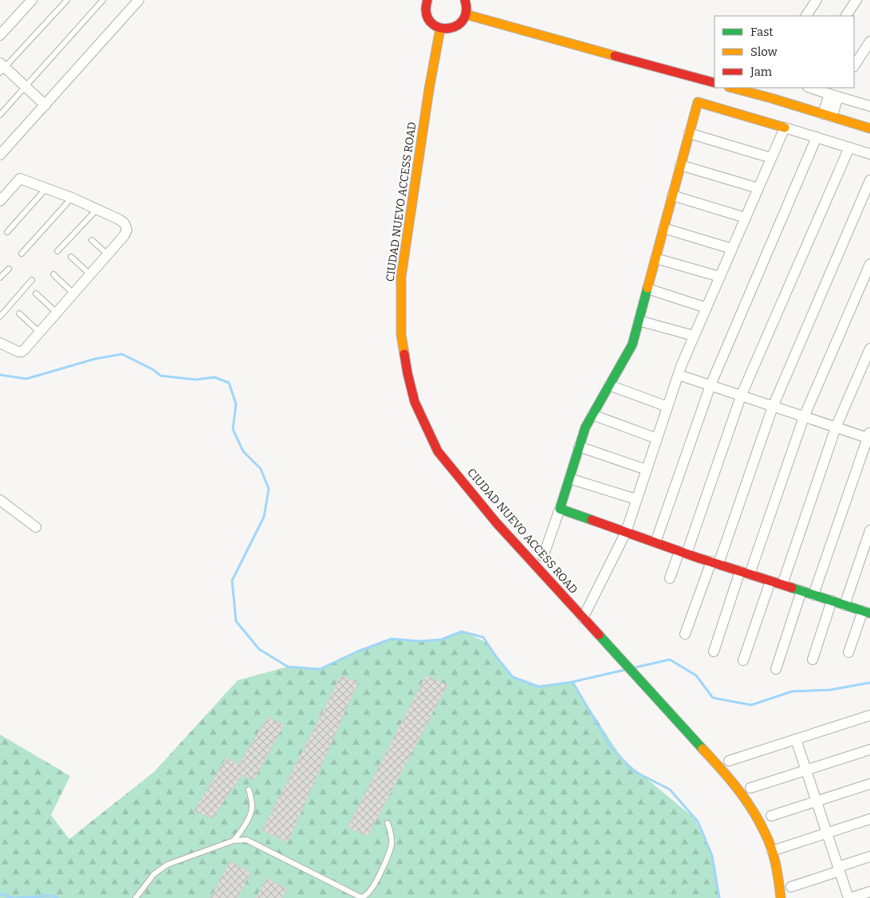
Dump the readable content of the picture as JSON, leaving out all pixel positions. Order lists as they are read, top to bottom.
{
  "streets": {
    "street": ["CIUDAD NUEVO ACCESS ROAD"]
  },
  "legend": ["Fast", "Slow", "Jam"]
}
